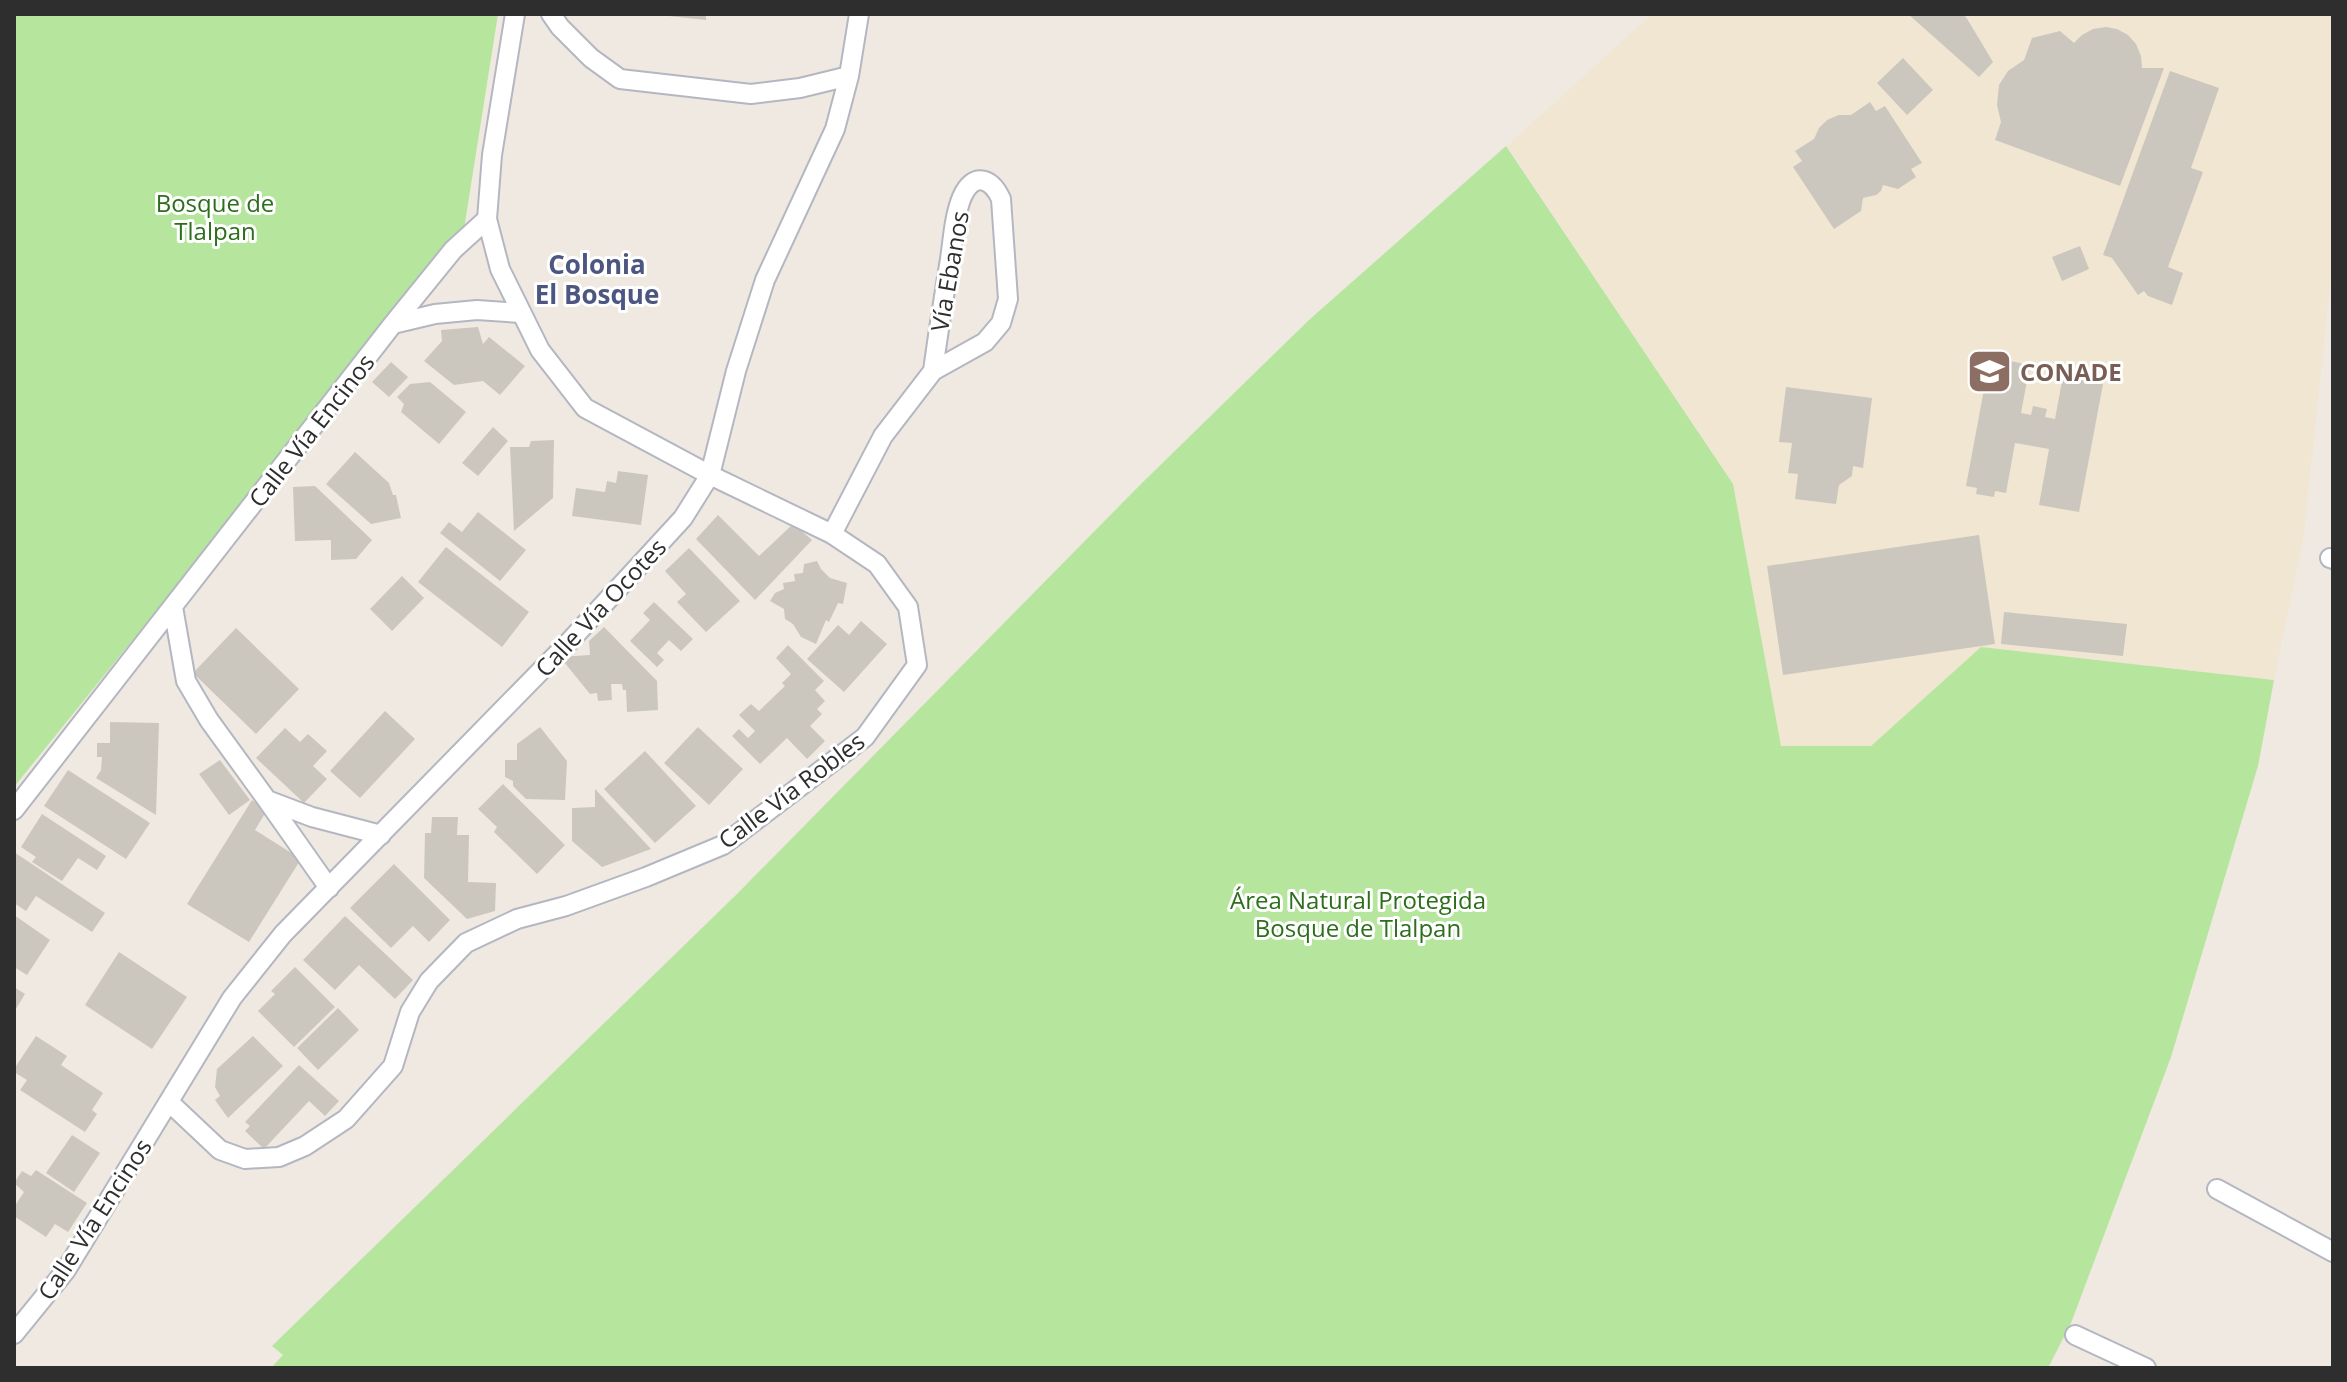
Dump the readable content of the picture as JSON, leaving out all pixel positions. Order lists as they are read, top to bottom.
{
  "streets": {
    "street": [
      "Vía Ebanos",
      "Calle Vía Encinos",
      "Calle Vía Ocotes",
      "Calle Vía Robles"
    ]
  },
  "crossings": [
    ["Vía Ebanos", "Calle Vía Robles"],
    ["Calle Vía Encinos", "Calle Vía Ocotes"],
    ["Calle Vía Encinos", "Calle Vía Robles"],
    ["Calle Vía Ocotes", "Calle Vía Robles"]
  ],
  "districts": ["Colonia El Bosque"],
  "parks": ["Bosque de Tlalpan", "Área Natural Protegida Bosque de Tlalpan"],
  "places": {
    "school or university": ["CONADE"]
  }
}
